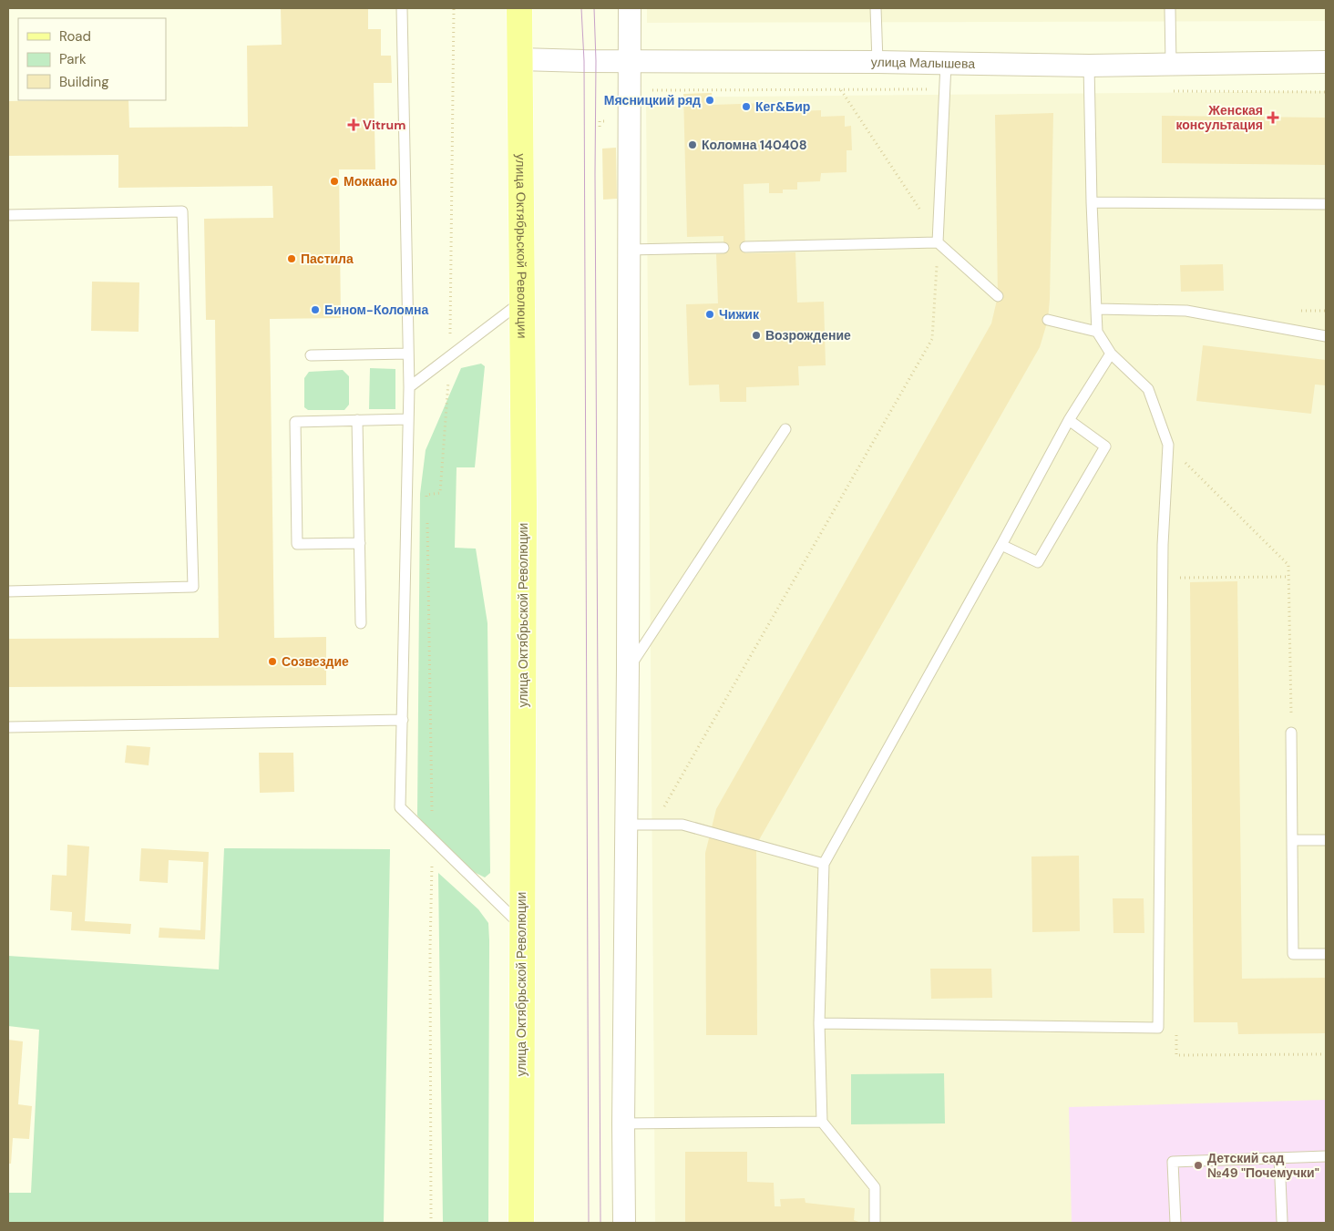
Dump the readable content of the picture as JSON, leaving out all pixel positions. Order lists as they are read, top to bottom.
{
  "streets": {
    "main road": ["улица Октябрьской Революции"],
    "street": ["улица Малышева"]
  },
  "crossings": [
    ["улица Малышева", "улица Октябрьской Революции"]
  ],
  "places": {
    "other": [
      "Мясницкий ряд",
      "Кег&Бир",
      "Коломна 140408",
      "Моккано",
      "Пастила",
      "Бином-Коломна",
      "Чижик",
      "Возрождение",
      "Созвездие",
      "Детский сад №49 \"Почемучки\""
    ],
    "health": ["Женская консультация", "Vitrum"]
  },
  "legend": ["Road", "Park", "Building"]
}
